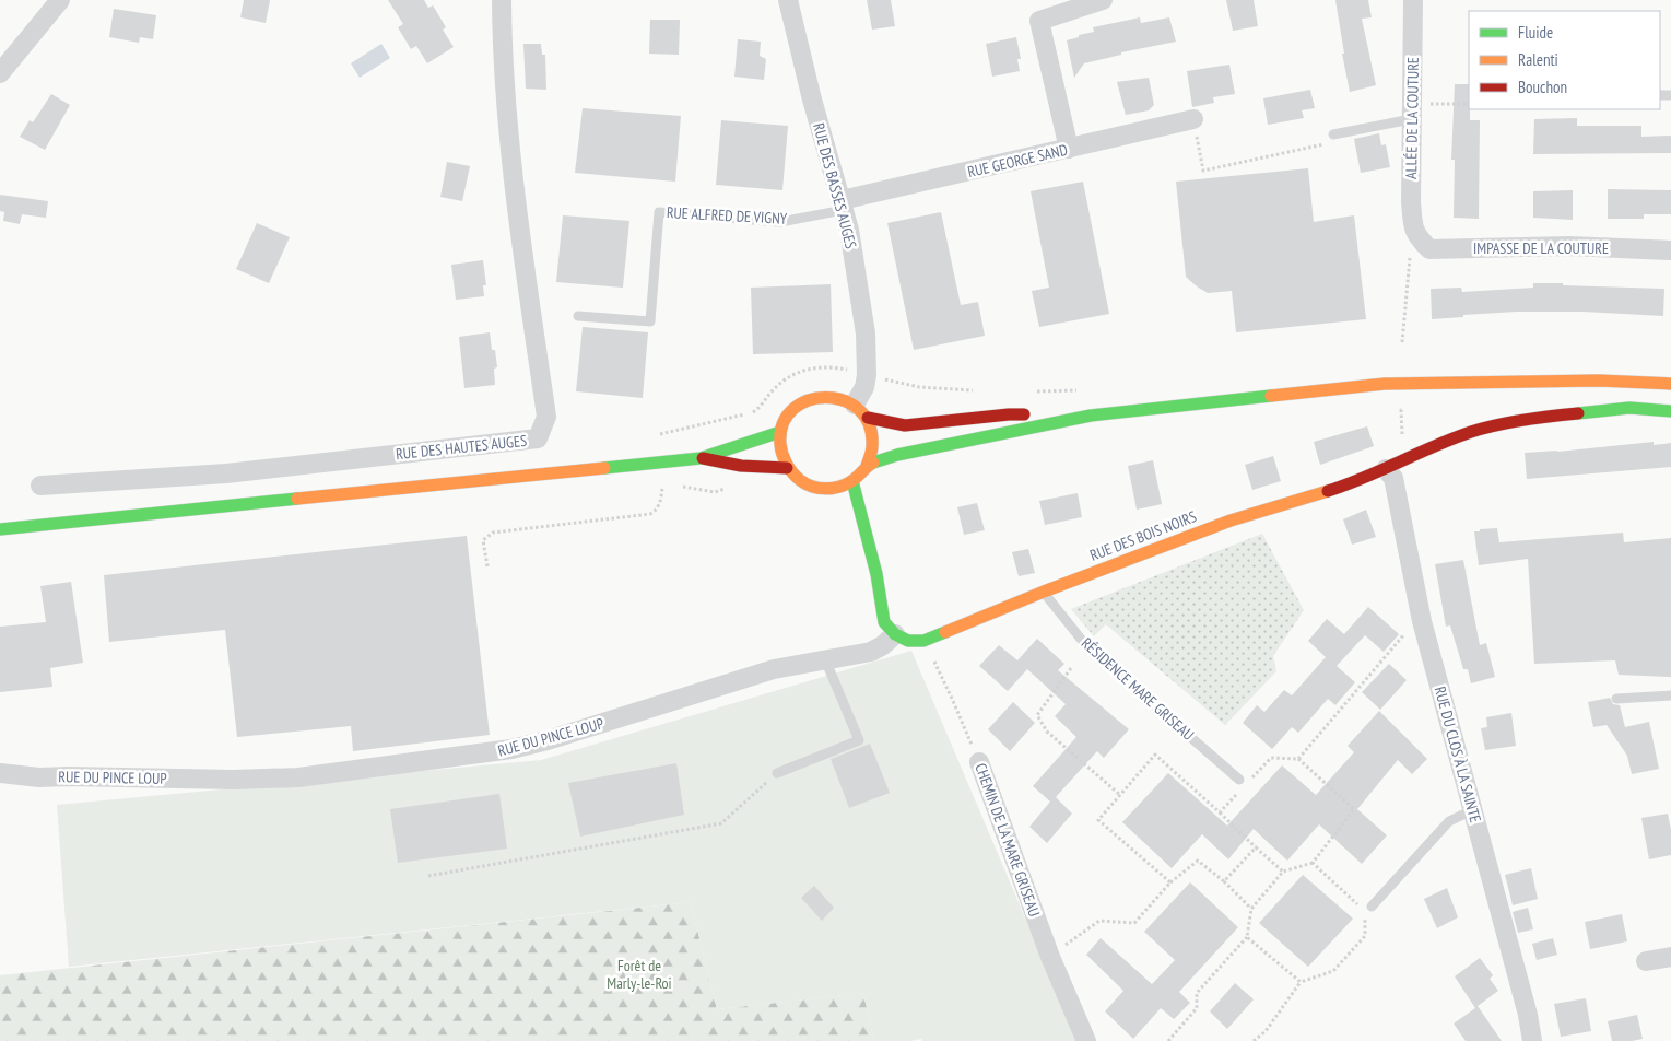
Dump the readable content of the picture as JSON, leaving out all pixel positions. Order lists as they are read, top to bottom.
{
  "streets": {
    "main road": ["RUE DES BOIS NOIRS"],
    "street": [
      "ALLÉE DE LA COUTURE",
      "RUE GEORGE SAND",
      "RUE DES BASSES AUGES",
      "IMPASSE DE LA COUTURE",
      "RUE DES HAUTES AUGES",
      "RUE DU PINCE LOUP",
      "RUE DU CLOS À LA SAINTE",
      "CHEMIN DE LA MARE GRISEAU"
    ],
    "lane": ["RUE ALFRED DE VIGNY", "RÉSIDENCE MARE GRISEAU"]
  },
  "crossings": [
    ["ALLÉE DE LA COUTURE", "IMPASSE DE LA COUTURE"],
    ["RUE GEORGE SAND", "RUE DES BASSES AUGES"],
    ["RUE GEORGE SAND", "RUE ALFRED DE VIGNY"],
    ["RUE DES BASSES AUGES", "RUE ALFRED DE VIGNY"],
    ["RUE DES BOIS NOIRS", "RÉSIDENCE MARE GRISEAU"],
    ["RUE DES BOIS NOIRS", "RUE DU CLOS À LA SAINTE"],
    ["RUE DES BOIS NOIRS", "CHEMIN DE LA MARE GRISEAU"]
  ],
  "parks": ["Forêt de Marly-le-Roi"],
  "legend": ["Fluide", "Ralenti", "Bouchon"]
}
